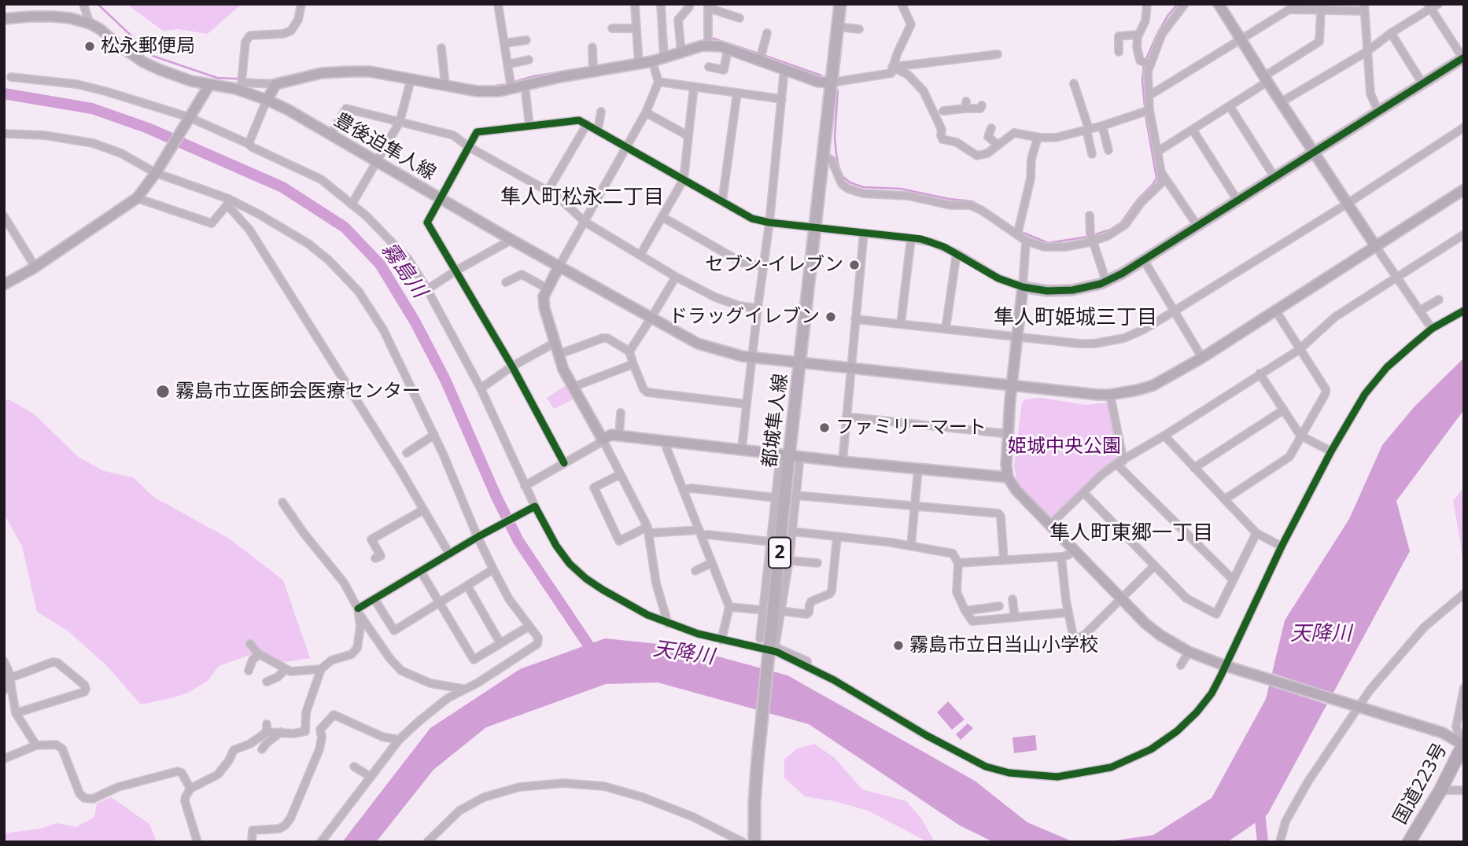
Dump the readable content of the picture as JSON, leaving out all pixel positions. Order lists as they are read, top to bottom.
{
  "streets": {
    "highway": ["国道223号"],
    "main road": ["都城隼人線", "2"],
    "street": ["豊後迫隼人線"]
  },
  "crossings": [
    ["豊後迫隼人線", "都城隼人線"]
  ],
  "districts": ["隼人町松永二丁目", "隼人町姫城三丁目", "隼人町東郷一丁目"],
  "water": ["霧島川", "天降川"],
  "parks": ["姫城中央公園"],
  "places": [
    "松永郵便局",
    "セブン-イレブン",
    "ドラッグイレブン",
    "霧島市立医師会医療センター",
    "ファミリーマート",
    "霧島市立日当山小学校"
  ]
}
